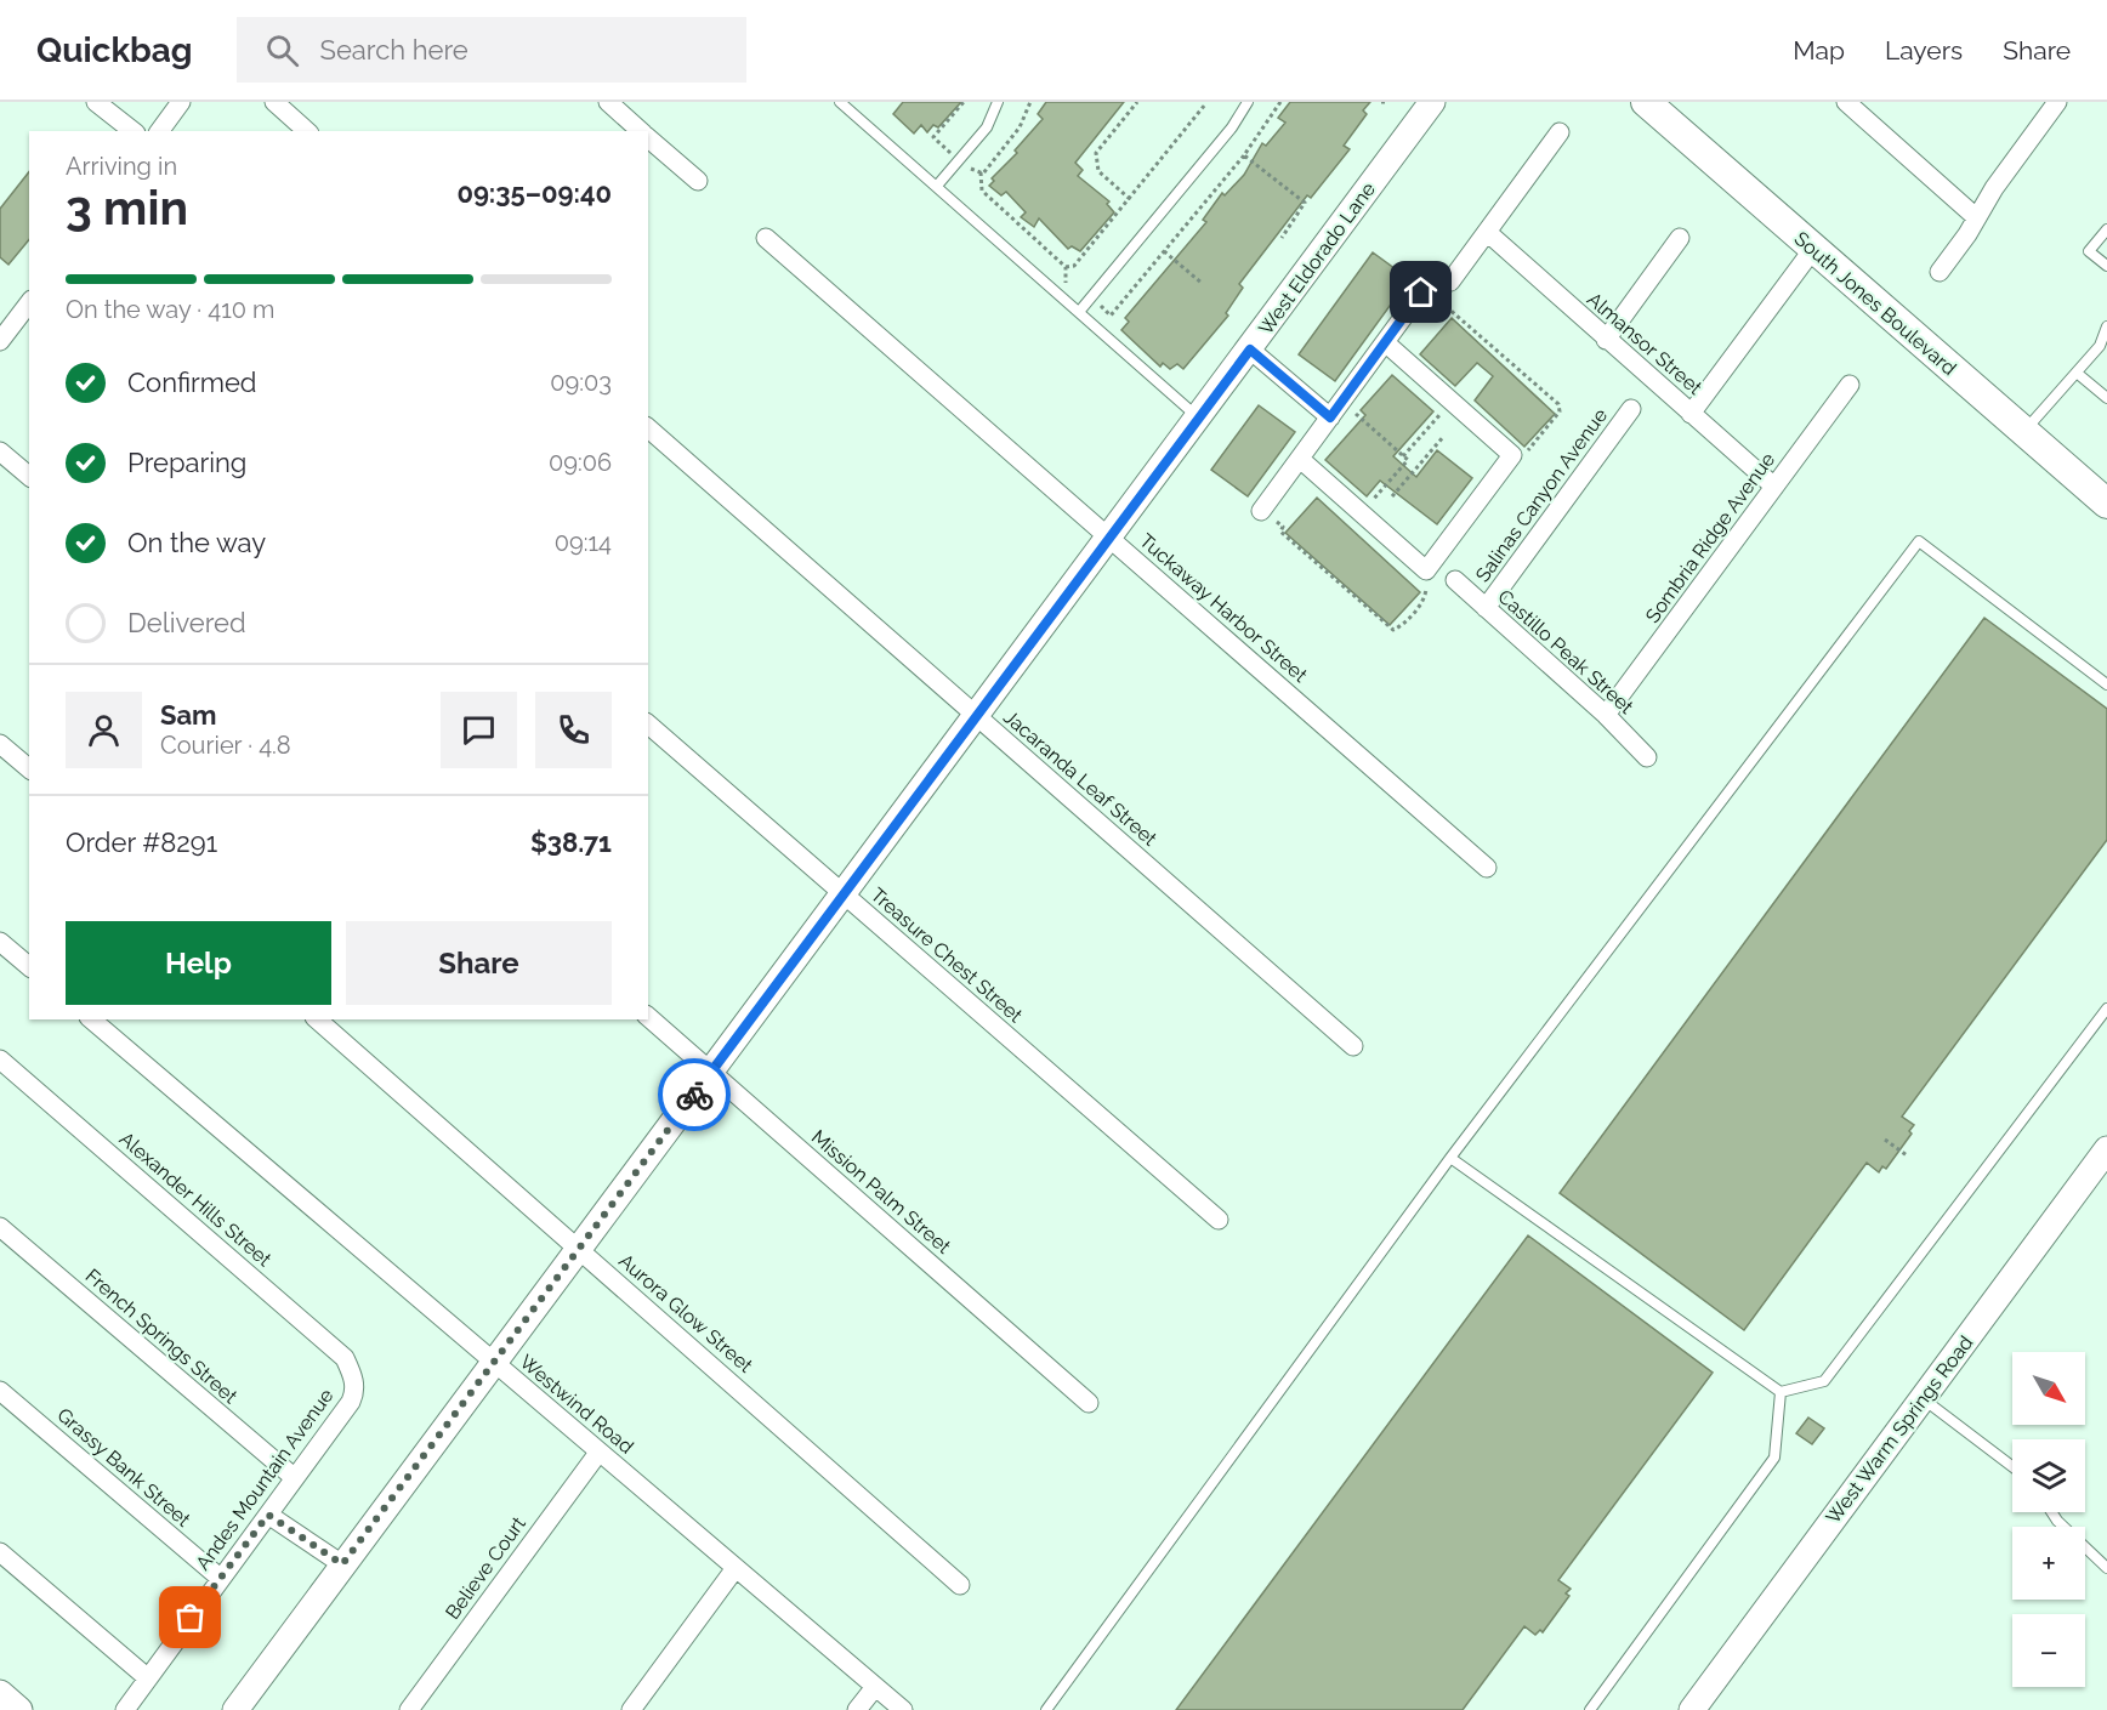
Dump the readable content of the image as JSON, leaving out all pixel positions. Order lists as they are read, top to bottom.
{
  "streets": {
    "main road": ["South Jones Boulevard"],
    "street": [
      "West Eldorado Lane",
      "Almansor Street",
      "Salinas Canyon Avenue",
      "Sombria Ridge Avenue",
      "Tuckaway Harbor Street",
      "Castillo Peak Street",
      "Jacaranda Leaf Street",
      "Treasure Chest Street",
      "Mission Palm Street",
      "Alexander Hills Street",
      "Aurora Glow Street",
      "French Springs Street",
      "Westwind Road",
      "West Warm Springs Road",
      "Grassy Bank Street",
      "Andes Mountain Avenue",
      "Believe Court"
    ]
  },
  "crossings": [
    ["West Eldorado Lane", "Tuckaway Harbor Street"],
    ["West Eldorado Lane", "Jacaranda Leaf Street"],
    ["West Eldorado Lane", "Treasure Chest Street"],
    ["West Eldorado Lane", "Mission Palm Street"],
    ["West Eldorado Lane", "Aurora Glow Street"],
    ["West Eldorado Lane", "Westwind Road"],
    ["Almansor Street", "Sombria Ridge Avenue"],
    ["Salinas Canyon Avenue", "Castillo Peak Street"],
    ["Sombria Ridge Avenue", "Castillo Peak Street"],
    ["Alexander Hills Street", "Andes Mountain Avenue"],
    ["French Springs Street", "Andes Mountain Avenue"],
    ["Westwind Road", "Believe Court"],
    ["Grassy Bank Street", "Andes Mountain Avenue"]
  ],
  "north": "bottom right",
  "page": {
    "header": "Quickbag",
    "search": "Search here",
    "nav": ["Map", "Layers", "Share"],
    "heading": ["3 min", "Arriving in", "09:35–09:40"],
    "panel": [
      "Sam",
      "Courier · 4.8",
      "Order #8291",
      "$38.71"
    ],
    "bar": "On the way · 410 m",
    "list": [
      ["Confirmed", "09:03"],
      ["Preparing", "09:06"],
      ["On the way", "09:14"],
      "Delivered"
    ],
    "buttons": ["Help", "Share"],
    "map_buttons": ["+", "−"]
  }
}
